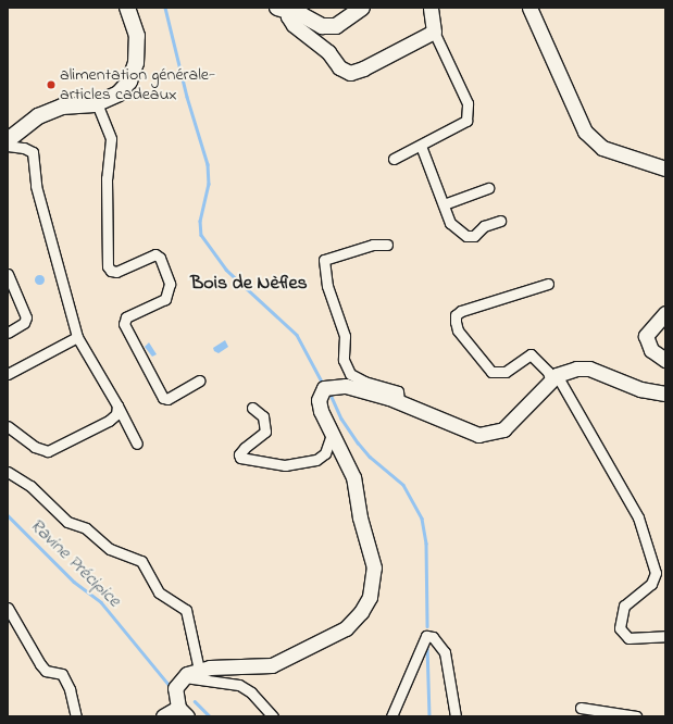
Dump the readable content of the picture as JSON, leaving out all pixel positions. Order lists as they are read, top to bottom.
{
  "districts": ["Bois de Nèfles"],
  "water": ["Ravine Précipice"],
  "places": ["alimentation générale- articles cadeaux"]
}
